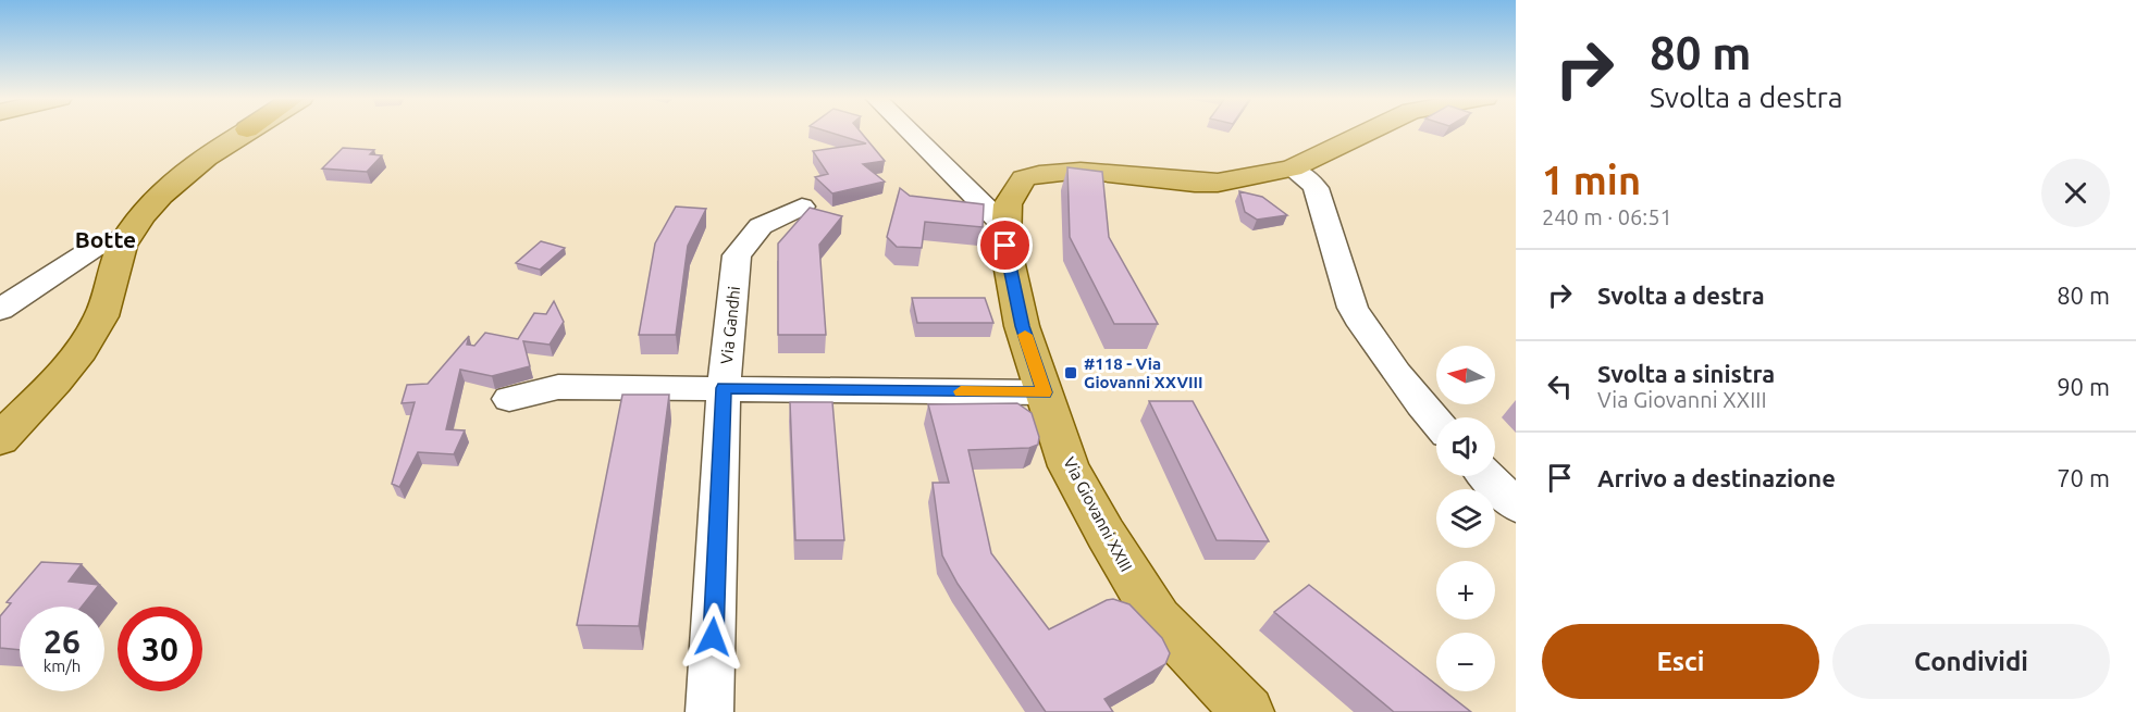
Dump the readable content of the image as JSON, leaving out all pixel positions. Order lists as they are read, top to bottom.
{
  "streets": {
    "main road": ["Via Giovanni XXIII"],
    "street": ["Via Gandhi"]
  },
  "districts": ["Botte"],
  "places": {
    "transit": ["#118 - Via Giovanni XXVIII"]
  },
  "north": "left",
  "page": {
    "turn": ["80 m", "Svolta a destra"],
    "heading": ["1 min", "240 m · 06:51"],
    "list": [
      {
        "name": "Svolta a destra",
        "value": "80 m"
      },
      {
        "name": "Svolta a sinistra",
        "note": "Via Giovanni XXIII",
        "value": "90 m"
      },
      {
        "name": "Arrivo a destinazione",
        "value": "70 m"
      }
    ],
    "map_buttons": ["+", "−"],
    "speed": "26 km/h",
    "limit": "30",
    "buttons": ["Esci", "Condividi"]
  }
}
